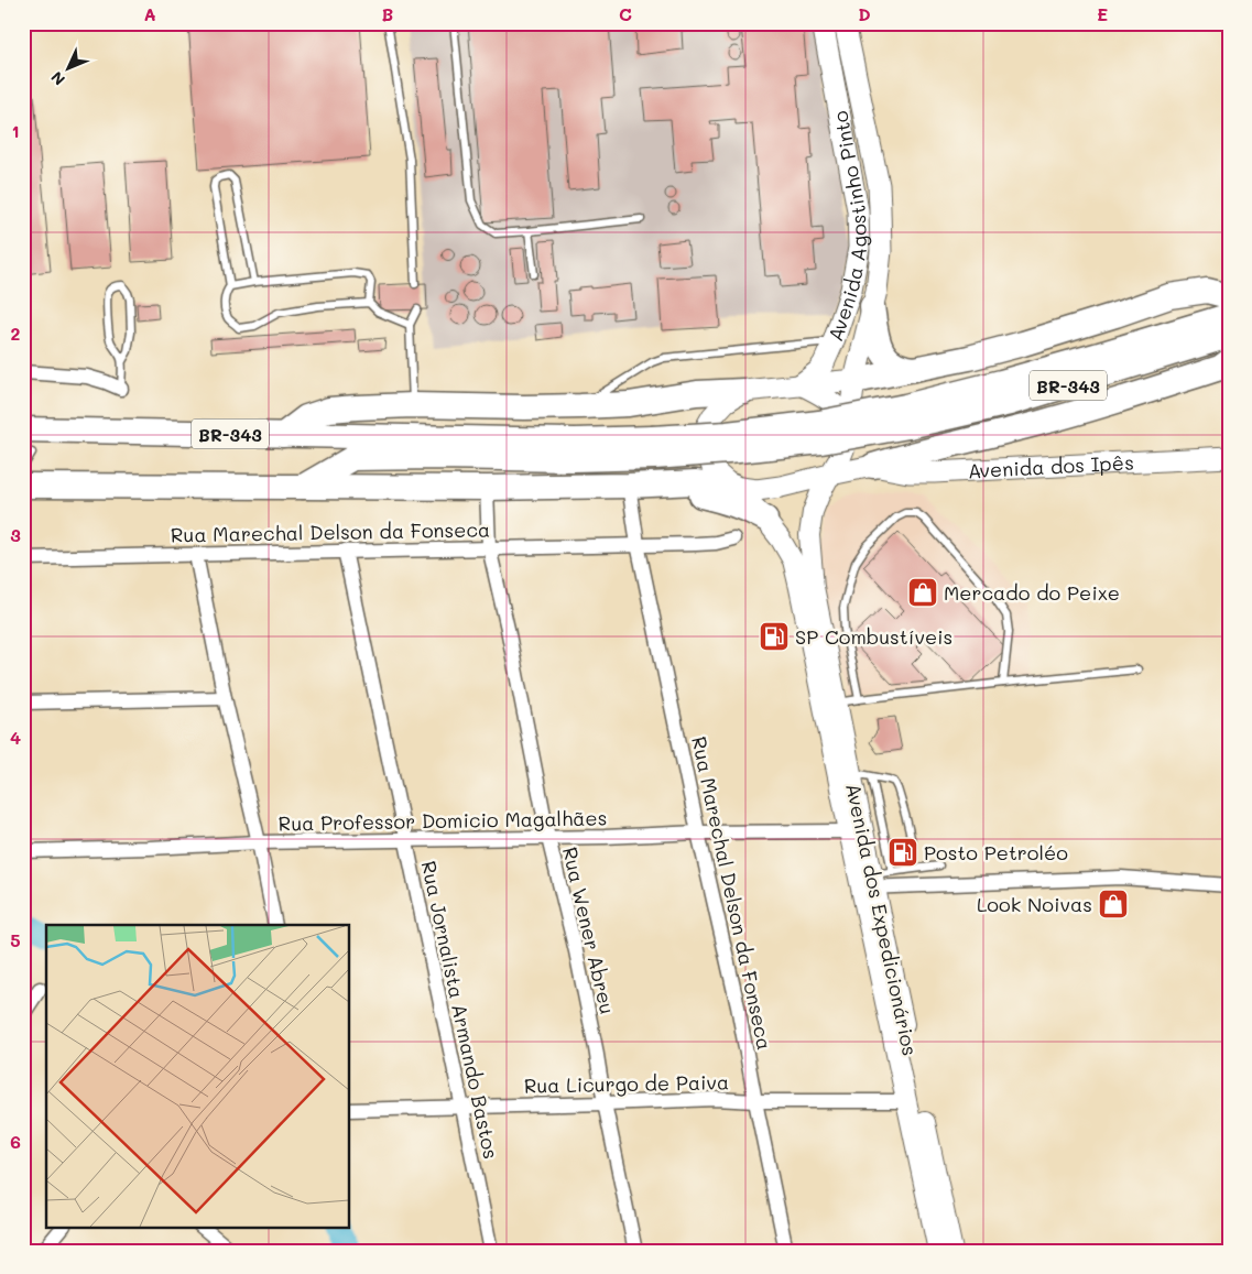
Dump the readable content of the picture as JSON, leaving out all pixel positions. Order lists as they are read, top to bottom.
{
  "streets": {
    "highway": ["BR-343"],
    "main road": ["Avenida Agostinho Pinto", "Avenida dos Ipês", "Avenida dos Expedicionários"],
    "street": [
      "Rua Marechal Delson da Fonseca",
      "Rua Professor Domicio Magalhães",
      "Rua Wener Abreu",
      "Rua Jornalista Armando Bastos",
      "Rua Licurgo de Paiva"
    ]
  },
  "crossings": [
    ["Rua Marechal Delson da Fonseca", "Rua Professor Domicio Magalhães"],
    ["Rua Marechal Delson da Fonseca", "Rua Wener Abreu"],
    ["Rua Marechal Delson da Fonseca", "Rua Jornalista Armando Bastos"],
    ["Rua Marechal Delson da Fonseca", "Rua Licurgo de Paiva"],
    ["Rua Professor Domicio Magalhães", "Avenida dos Expedicionários"],
    ["Rua Professor Domicio Magalhães", "Rua Wener Abreu"],
    ["Rua Professor Domicio Magalhães", "Rua Jornalista Armando Bastos"],
    ["Avenida dos Expedicionários", "Rua Licurgo de Paiva"],
    ["Rua Wener Abreu", "Rua Licurgo de Paiva"],
    ["Rua Jornalista Armando Bastos", "Rua Licurgo de Paiva"]
  ],
  "places": {
    "shop": ["Mercado do Peixe", "Look Noivas"],
    "fuel station": ["SP Combustíveis", "Posto Petroléo"]
  },
  "north": "bottom left",
  "grid": {
    "columns": [
      "A",
      "B",
      "C",
      "D",
      "E"
    ],
    "rows": [
      "1",
      "2",
      "3",
      "4",
      "5",
      "6"
    ]
  }
}
